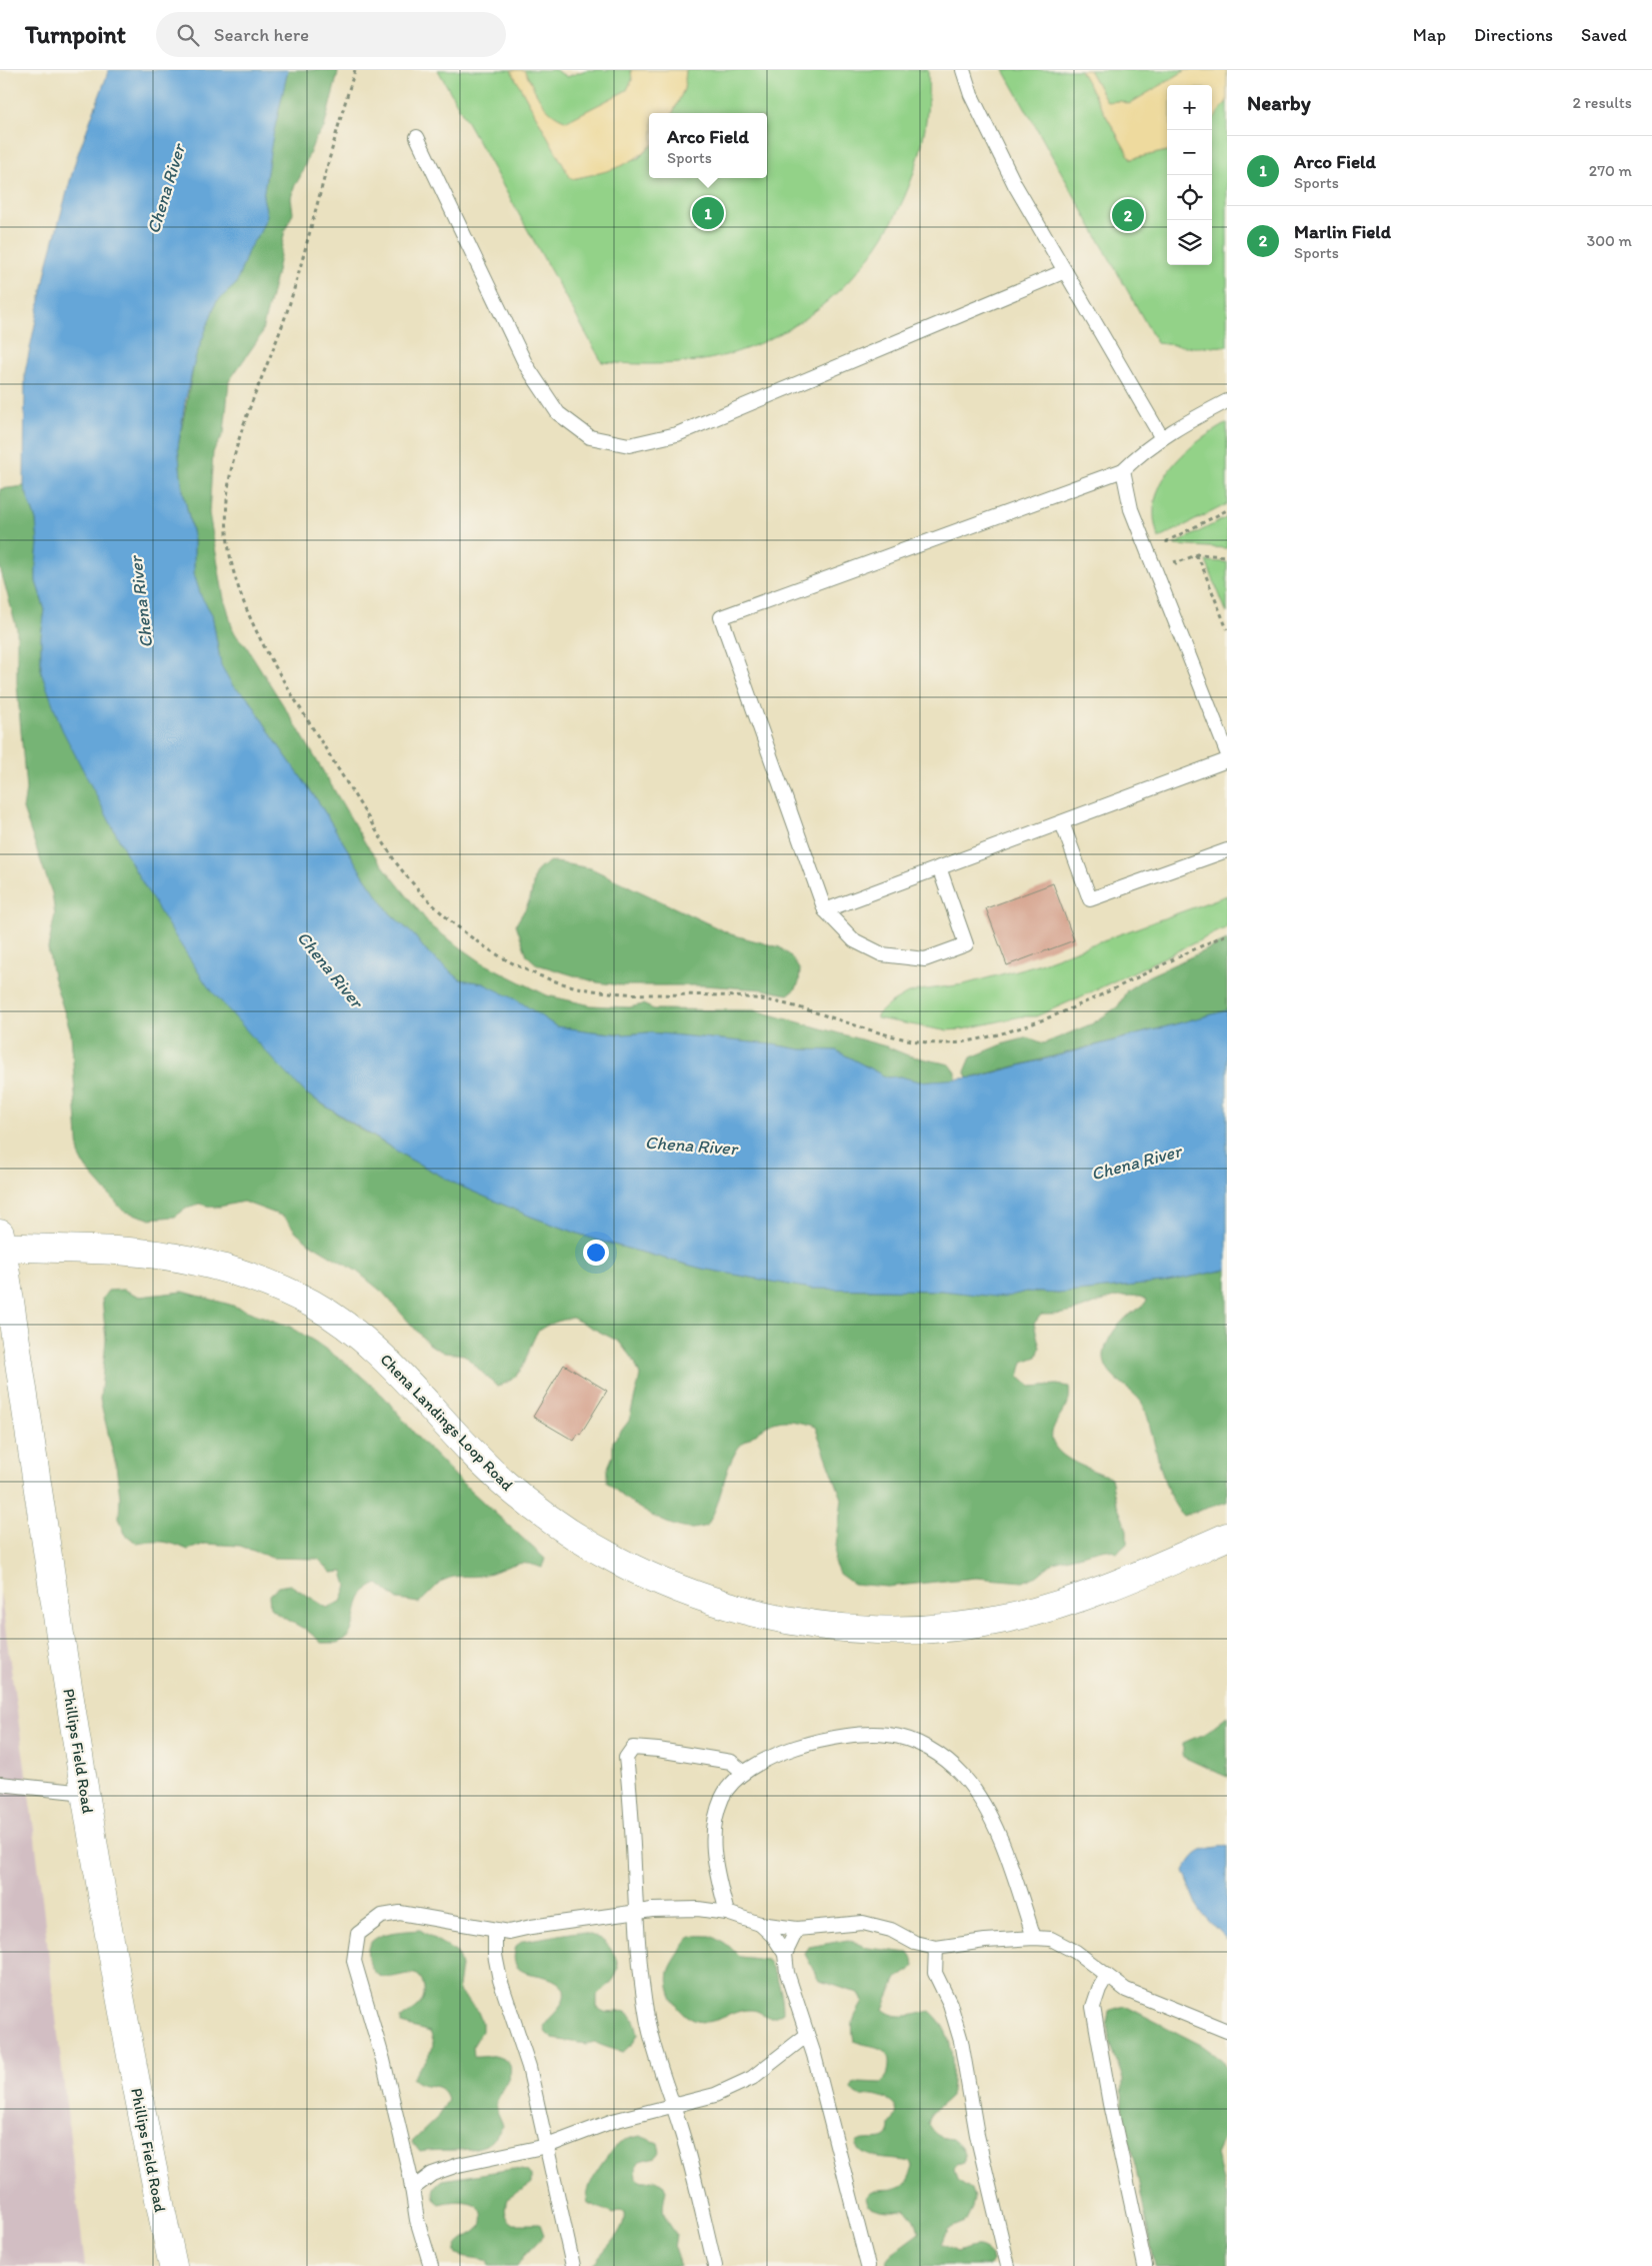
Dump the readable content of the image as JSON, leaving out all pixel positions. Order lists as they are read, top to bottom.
{
  "streets": {
    "street": ["Chena Landings Loop Road", "Phillips Field Road"]
  },
  "crossings": [
    ["Chena Landings Loop Road", "Phillips Field Road"]
  ],
  "water": ["Chena River"],
  "page": {
    "header": "Turnpoint",
    "search": "Search here",
    "nav": ["Map", "Directions", "Saved"],
    "heading": ["Nearby", "2 results"],
    "map_buttons": ["+", "−"],
    "popup": ["Arco Field", "Sports"],
    "list": [
      {
        "mark": "1",
        "name": "Arco Field",
        "note": "Sports",
        "value": "270 m"
      },
      {
        "mark": "2",
        "name": "Marlin Field",
        "note": "Sports",
        "value": "300 m"
      }
    ],
    "pins": ["1", "2"]
  }
}
